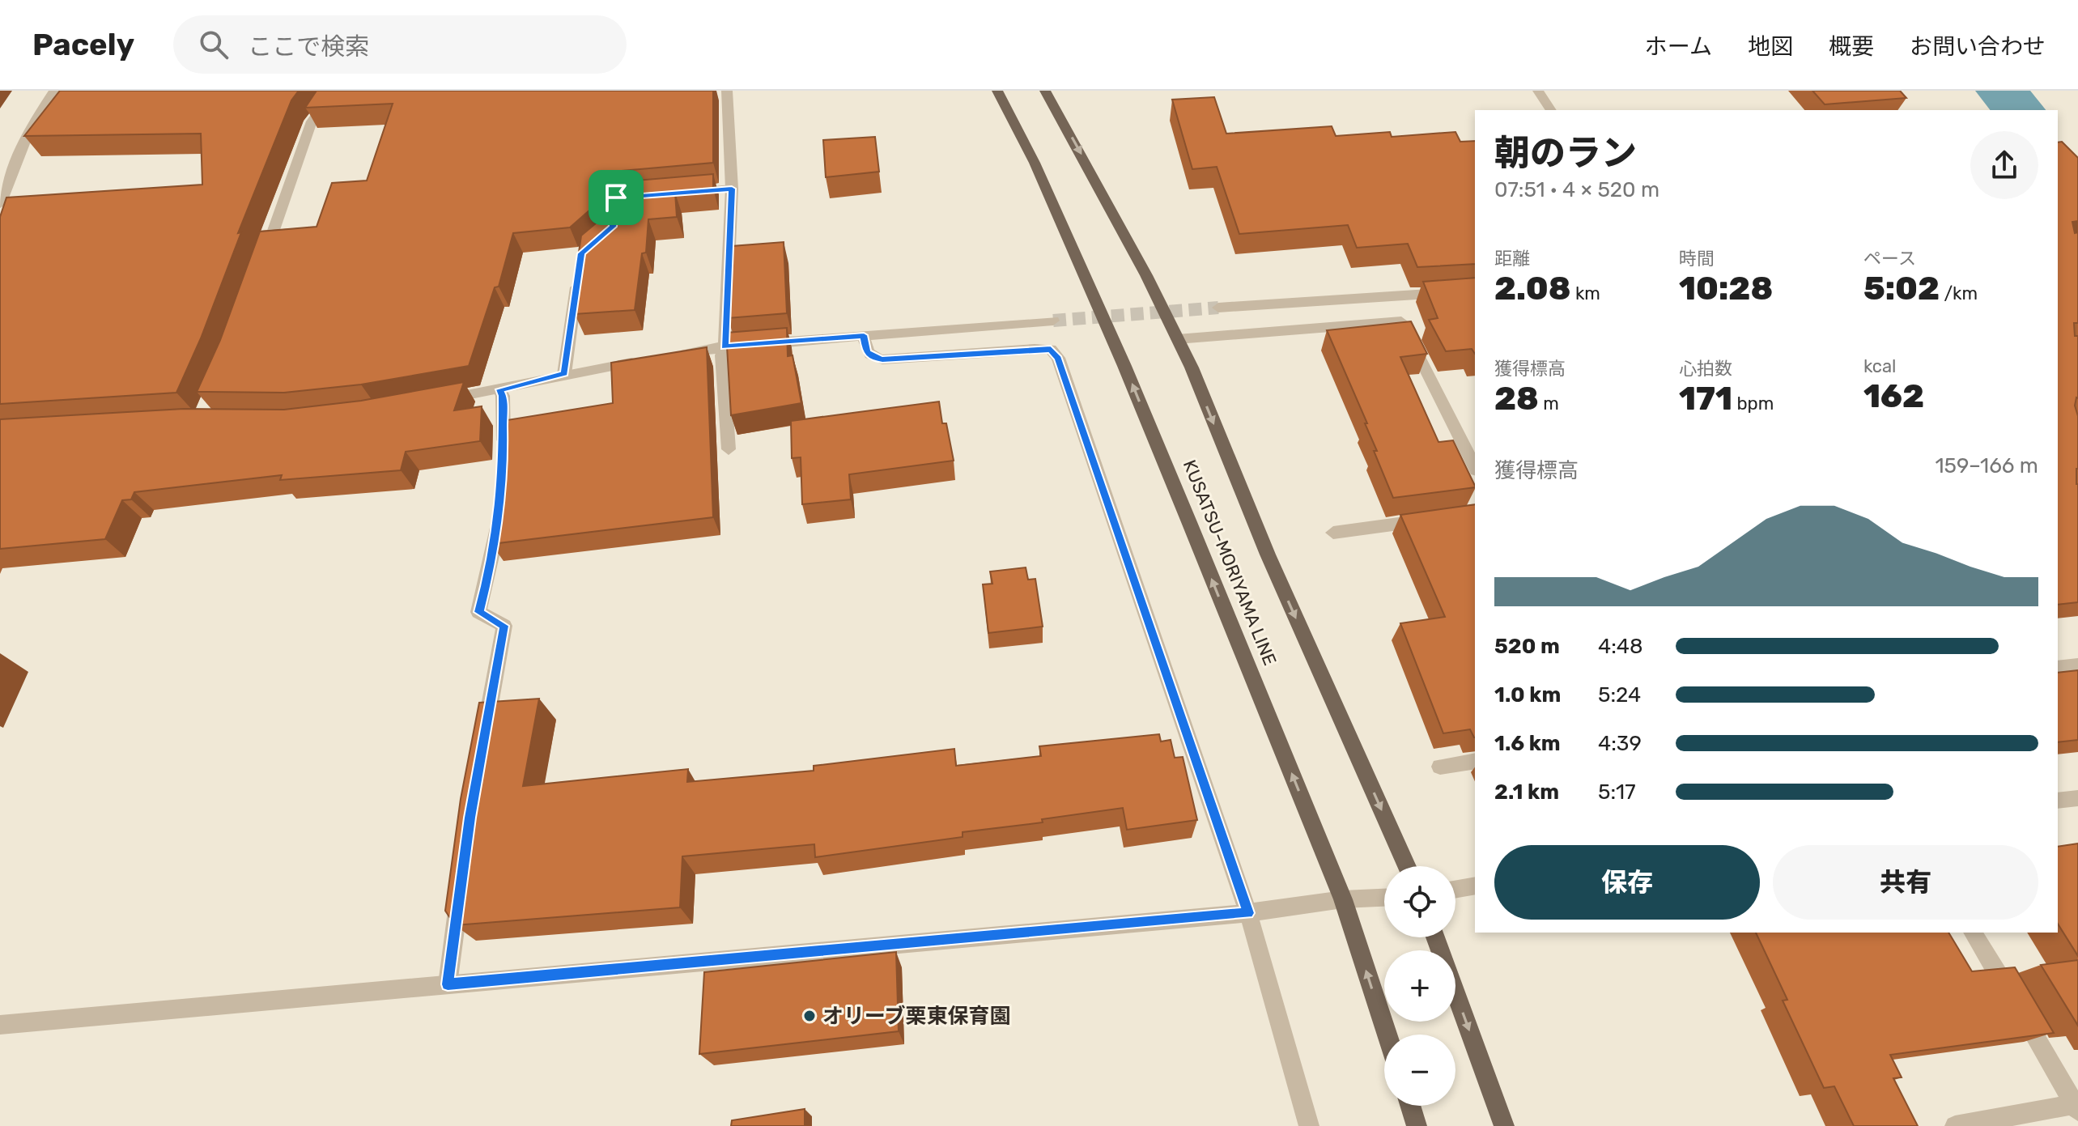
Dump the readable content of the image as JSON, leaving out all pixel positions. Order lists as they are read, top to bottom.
{
  "streets": {
    "main road": ["KUSATSU-MORIYAMA LINE"]
  },
  "places": ["オリーブ栗東保育園"],
  "page": {
    "header": "Pacely",
    "search": "ここで検索",
    "nav": [
      "ホーム",
      "地図",
      "概要",
      "お問い合わせ"
    ],
    "heading": ["朝のラン", "07:51 · 4 × 520 m"],
    "stats": [
      ["距離", "2.08 km"],
      ["時間", "10:28"],
      ["ペース", "5:02 /km"],
      ["獲得標高", "28 m"],
      ["心拍数", "171 bpm"],
      ["kcal", "162"]
    ],
    "chart": ["獲得標高", "159–166 m"],
    "list": [
      {
        "name": "520 m",
        "note": "4:48"
      },
      {
        "name": "1.0 km",
        "note": "5:24"
      },
      {
        "name": "1.6 km",
        "note": "4:39"
      },
      {
        "name": "2.1 km",
        "note": "5:17"
      }
    ],
    "buttons": ["保存", "共有"],
    "map_buttons": ["+", "−"]
  }
}
